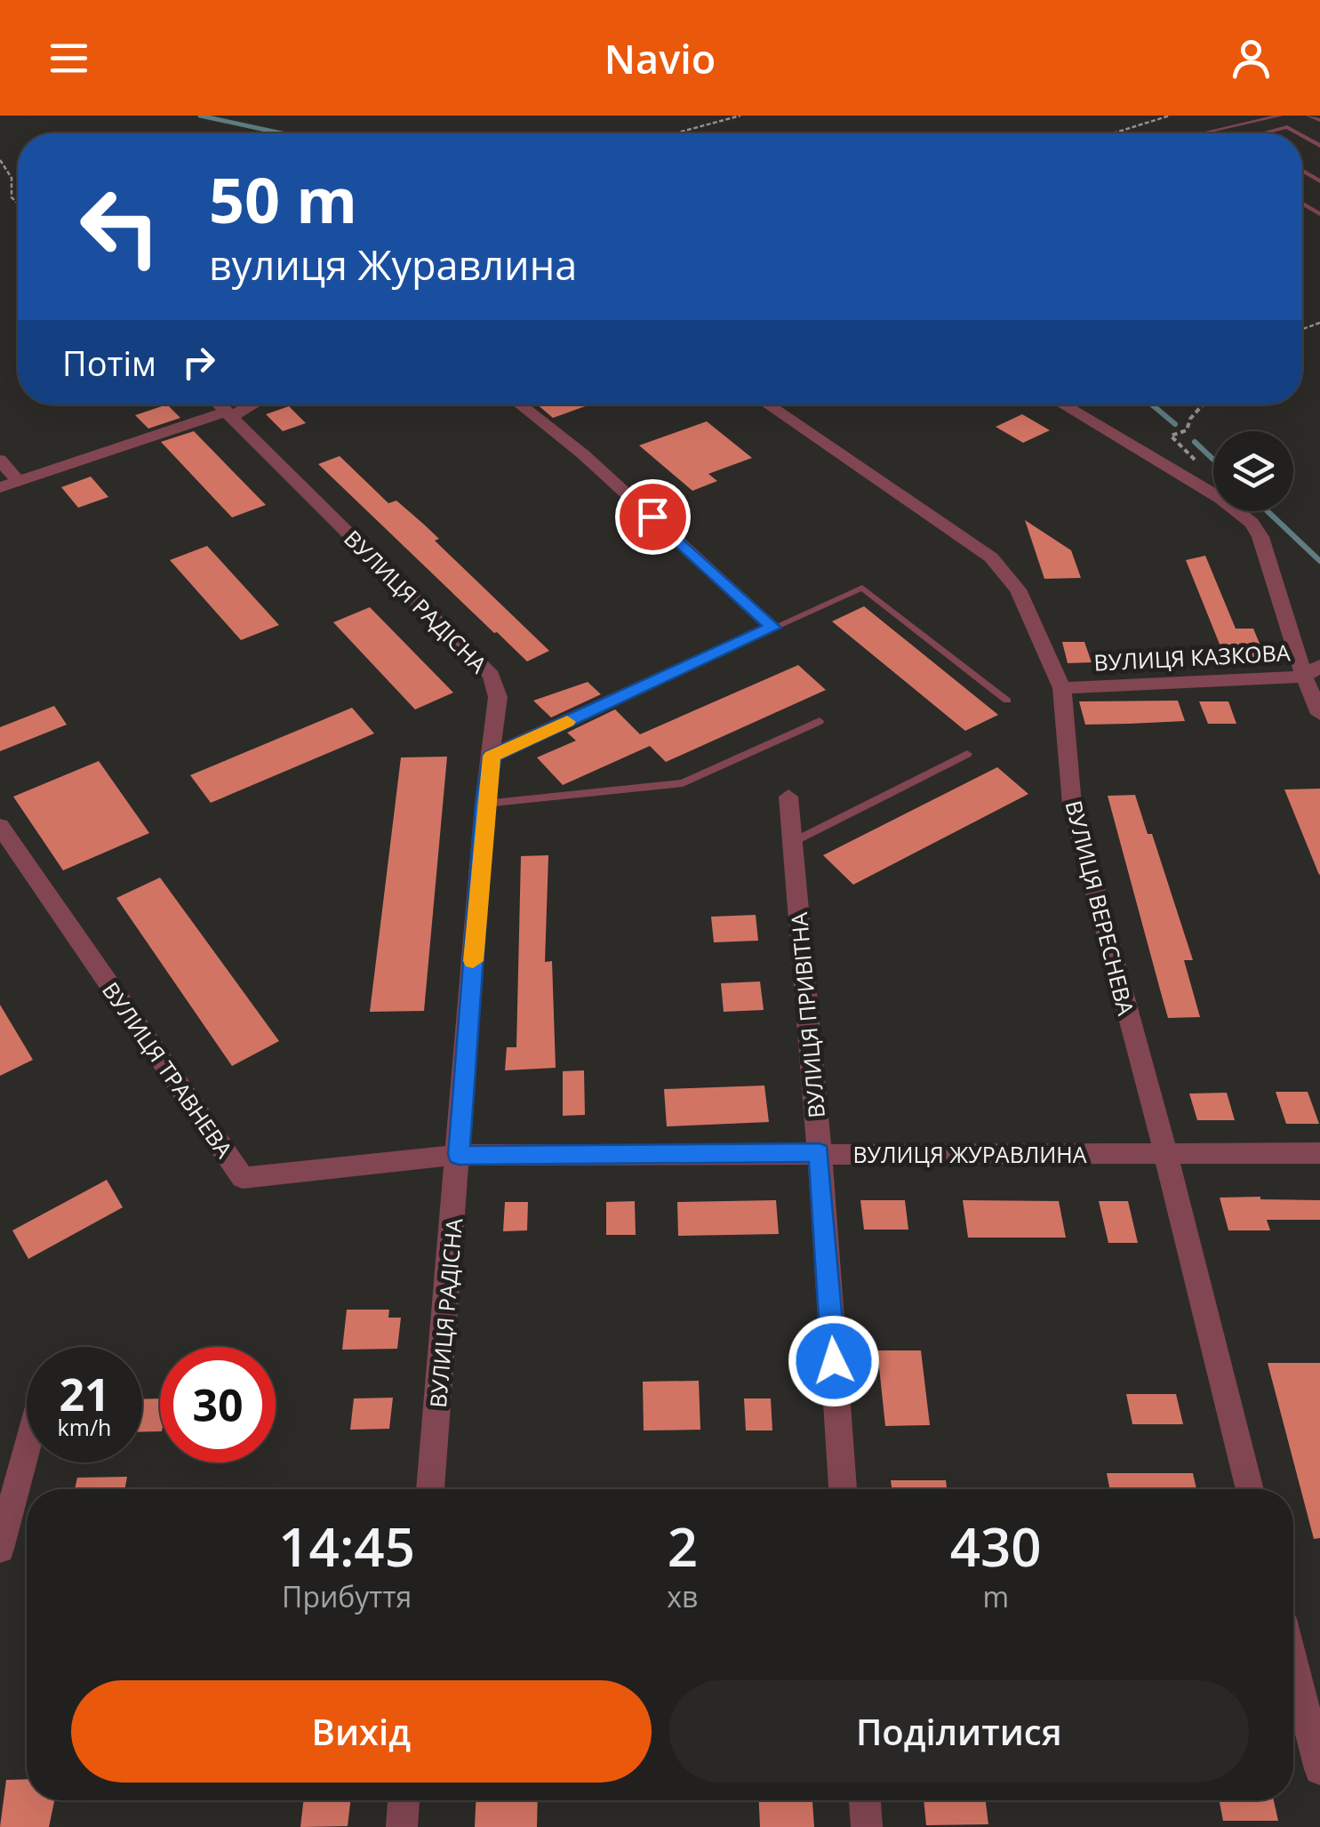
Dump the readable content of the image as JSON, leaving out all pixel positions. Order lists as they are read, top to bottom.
{
  "streets": {
    "street": [
      "ВУЛИЦЯ РАДІСНА",
      "ВУЛИЦЯ КАЗКОВА",
      "ВУЛИЦЯ ВЕРЕСНЕВА",
      "ВУЛИЦЯ ПРИВІТНА",
      "ВУЛИЦЯ ТРАВНЕВА",
      "ВУЛИЦЯ ЖУРАВЛИНА"
    ]
  },
  "crossings": [
    ["ВУЛИЦЯ РАДІСНА", "ВУЛИЦЯ ТРАВНЕВА"],
    ["ВУЛИЦЯ РАДІСНА", "ВУЛИЦЯ ЖУРАВЛИНА"],
    ["ВУЛИЦЯ КАЗКОВА", "ВУЛИЦЯ ВЕРЕСНЕВА"],
    ["ВУЛИЦЯ ВЕРЕСНЕВА", "ВУЛИЦЯ ЖУРАВЛИНА"],
    ["ВУЛИЦЯ ПРИВІТНА", "ВУЛИЦЯ ЖУРАВЛИНА"],
    ["ВУЛИЦЯ ТРАВНЕВА", "ВУЛИЦЯ ЖУРАВЛИНА"]
  ],
  "page": {
    "header": "Navio",
    "turn": ["50 m", "вулиця Журавлина"],
    "then": "Потім",
    "speed": "21 km/h",
    "limit": "30",
    "eta": [
      "14:45",
      "Прибуття",
      "2",
      "хв",
      "430",
      "m"
    ],
    "buttons": ["Вихід", "Поділитися"]
  }
}
